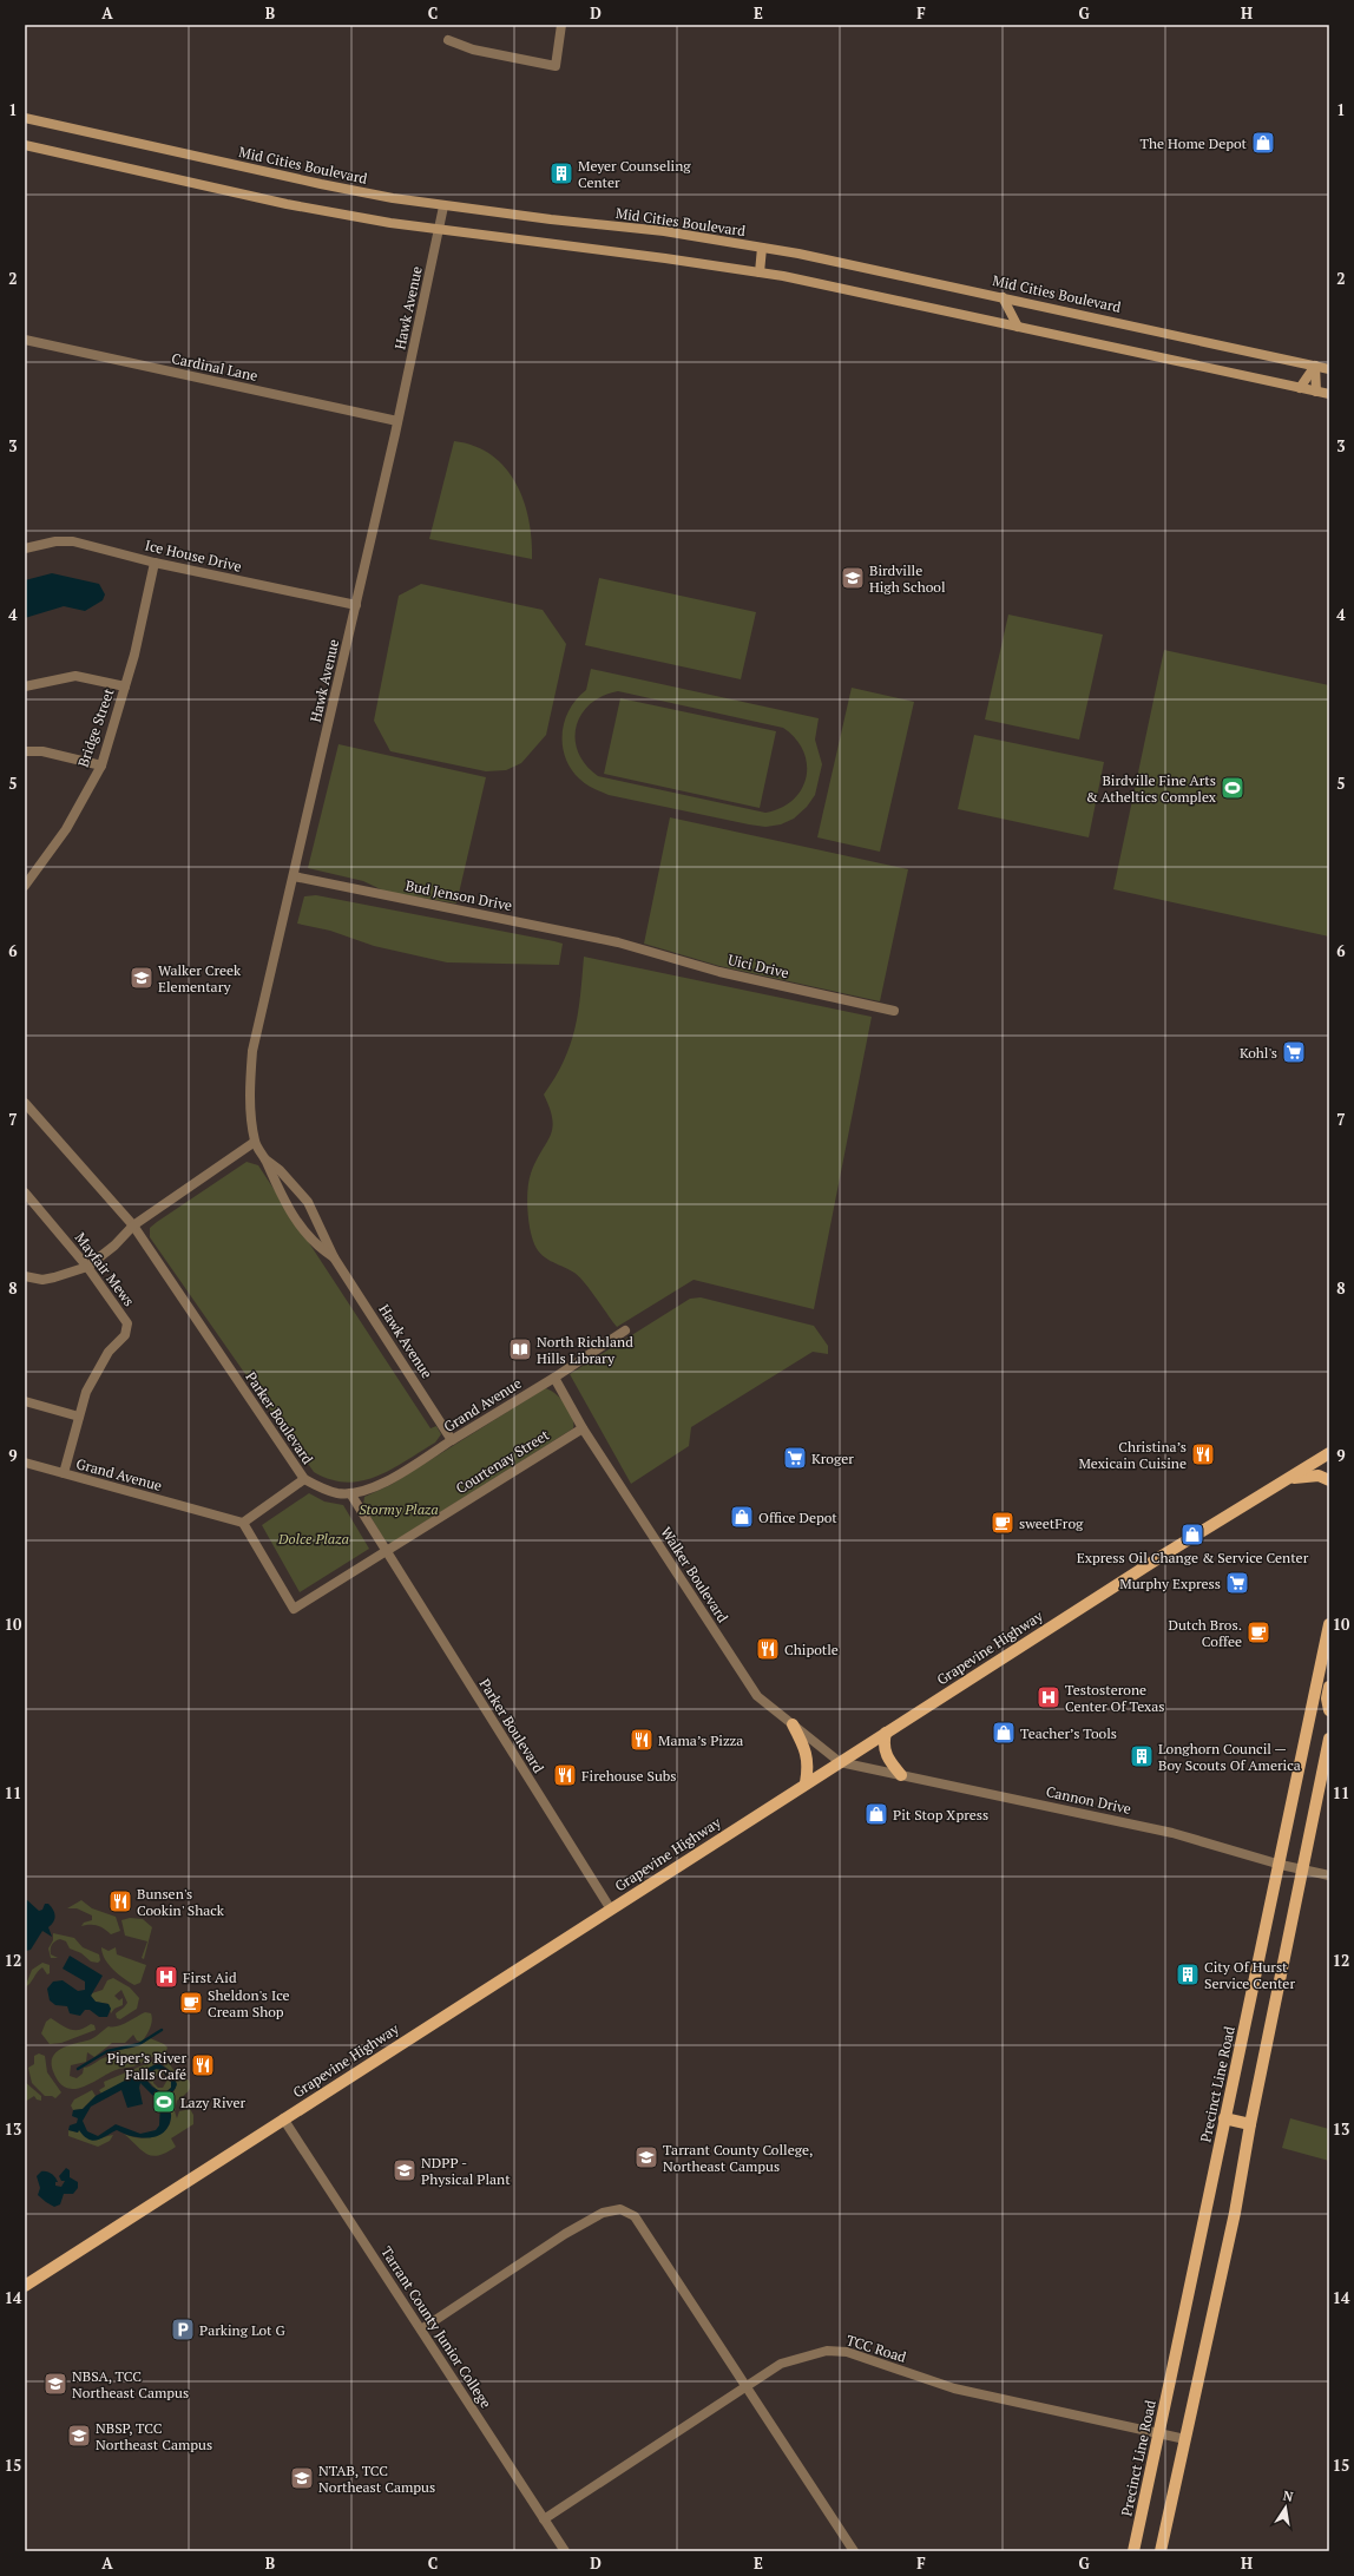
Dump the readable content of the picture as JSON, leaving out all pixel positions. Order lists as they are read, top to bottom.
{
  "streets": {
    "main road": ["Mid Cities Boulevard", "Grapevine Highway", "Precinct Line Road"],
    "street": [
      "Hawk Avenue",
      "Cardinal Lane",
      "Ice House Drive",
      "Bridge Street",
      "Bud Jenson Drive",
      "Uici Drive",
      "Mayfair Mews",
      "Grand Avenue",
      "Parker Boulevard",
      "Courtenay Street",
      "Walker Boulevard",
      "Cannon Drive",
      "Tarrant County Junior College",
      "TCC Road"
    ]
  },
  "crossings": [
    ["Mid Cities Boulevard", "Hawk Avenue"],
    ["Hawk Avenue", "Cardinal Lane"],
    ["Hawk Avenue", "Ice House Drive"],
    ["Hawk Avenue", "Bud Jenson Drive"],
    ["Hawk Avenue", "Grand Avenue"],
    ["Ice House Drive", "Bridge Street"],
    ["Bud Jenson Drive", "Uici Drive"],
    ["Mayfair Mews", "Grand Avenue"],
    ["Grand Avenue", "Parker Boulevard"],
    ["Grand Avenue", "Courtenay Street"],
    ["Grand Avenue", "Walker Boulevard"],
    ["Parker Boulevard", "Courtenay Street"],
    ["Parker Boulevard", "Grapevine Highway"],
    ["Courtenay Street", "Walker Boulevard"],
    ["Walker Boulevard", "Grapevine Highway"],
    ["Walker Boulevard", "Cannon Drive"],
    ["Grapevine Highway", "Cannon Drive"],
    ["Grapevine Highway", "Tarrant County Junior College"],
    ["Cannon Drive", "Precinct Line Road"],
    ["Precinct Line Road", "TCC Road"],
    ["Tarrant County Junior College", "TCC Road"]
  ],
  "parks": ["Stormy Plaza", "Dolce Plaza"],
  "places": {
    "shop": [
      "The Home Depot",
      "Office Depot",
      "Express Oil Change & Service Center",
      "Teacher’s Tools",
      "Pit Stop Xpress"
    ],
    "building": ["Meyer Counseling Center", "Longhorn Council — Boy Scouts Of America", "City Of Hurst Service Center"],
    "school or university": [
      "Birdville High School",
      "Walker Creek Elementary",
      "Tarrant County College, Northeast Campus",
      "NDPP - Physical Plant",
      "NBSA, TCC Northeast Campus",
      "NBSP, TCC Northeast Campus",
      "NTAB, TCC Northeast Campus"
    ],
    "sports": ["Birdville Fine Arts & Atheltics Complex", "Lazy River"],
    "supermarket": ["Kohl's", "Kroger", "Murphy Express"],
    "library": ["North Richland Hills Library"],
    "restaurant": [
      "Christina’s Mexicain Cuisine",
      "Chipotle",
      "Mama’s Pizza",
      "Firehouse Subs",
      "Bunsen's Cookin' Shack",
      "Piper’s River Falls Café"
    ],
    "cafe": ["sweetFrog", "Dutch Bros. Coffee", "Sheldon's Ice Cream Shop"],
    "hospital": ["Testosterone Center Of Texas", "First Aid"],
    "parking": ["Parking Lot G"]
  },
  "north": "top",
  "grid": {
    "columns": [
      "A",
      "B",
      "C",
      "D",
      "E",
      "F",
      "G",
      "H"
    ],
    "rows": [
      "1",
      "2",
      "3",
      "4",
      "5",
      "6",
      "7",
      "8",
      "9",
      "10",
      "11",
      "12",
      "13",
      "14",
      "15"
    ]
  }
}
